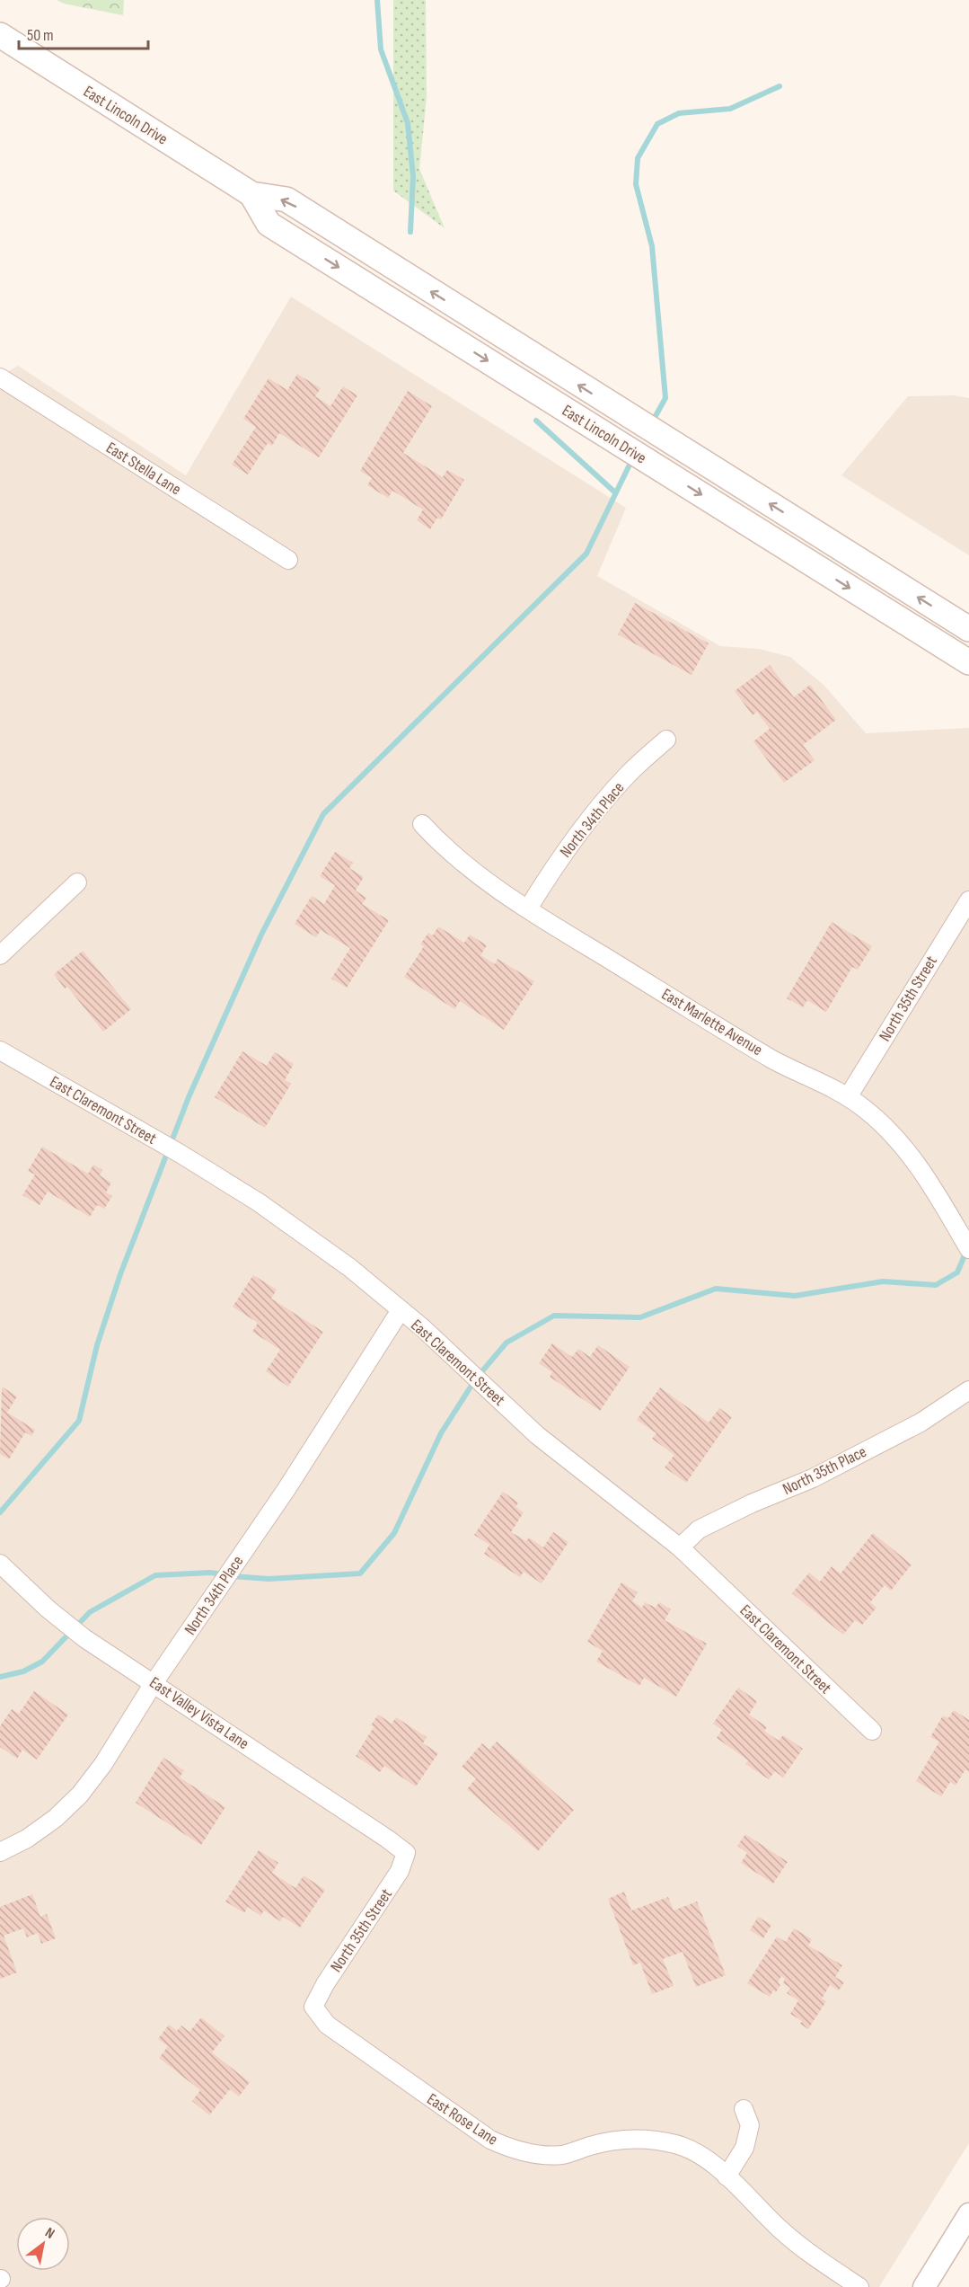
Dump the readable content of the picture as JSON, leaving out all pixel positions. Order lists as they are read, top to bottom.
{
  "streets": {
    "main road": ["East Lincoln Drive"],
    "street": [
      "East Stella Lane",
      "North 34th Place",
      "North 35th Street",
      "East Marlette Avenue",
      "East Claremont Street",
      "North 35th Place",
      "East Valley Vista Lane",
      "East Rose Lane"
    ]
  },
  "crossings": [
    ["North 34th Place", "East Marlette Avenue"],
    ["North 34th Place", "East Claremont Street"],
    ["North 34th Place", "East Valley Vista Lane"],
    ["North 35th Street", "East Marlette Avenue"],
    ["North 35th Street", "East Valley Vista Lane"],
    ["North 35th Street", "East Rose Lane"],
    ["East Claremont Street", "North 35th Place"]
  ],
  "scale_bar": "50 m",
  "north": "top right"
}
